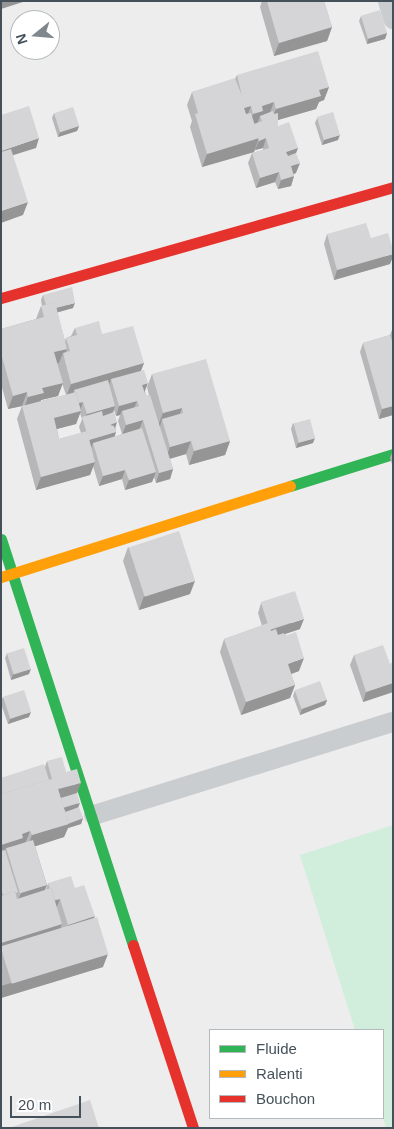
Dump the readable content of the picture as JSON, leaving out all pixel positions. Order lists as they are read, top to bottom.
{
  "legend": ["Fluide", "Ralenti", "Bouchon"],
  "scale_bar": "20 m",
  "north": "left"
}
